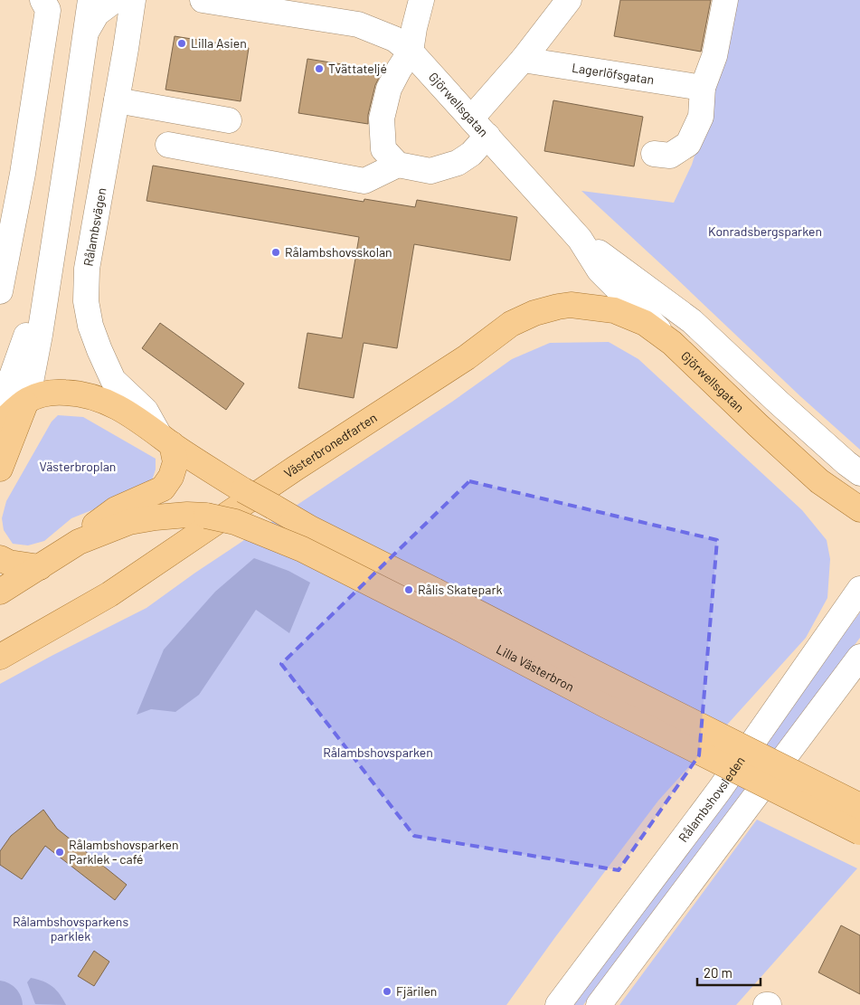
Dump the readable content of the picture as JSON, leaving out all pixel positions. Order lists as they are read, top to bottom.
{
  "streets": {
    "main road": ["Gjörwellsgatan", "Västerbronedfarten", "Lilla Västerbron"],
    "street": ["Lagerlöfsgatan", "Rålambsvägen", "Rålambshovsleden"]
  },
  "crossings": [
    ["Gjörwellsgatan", "Västerbronedfarten"],
    ["Rålambsvägen", "Lilla Västerbron"]
  ],
  "parks": [
    "Konradsbergsparken",
    "Västerbroplan",
    "Rålambshovsparken",
    "Rålambshovsparkens parklek"
  ],
  "places": [
    "Lilla Asien",
    "Tvättateljé",
    "Rålambshovsskolan",
    "Rålis Skatepark",
    "Rålambshovsparken Parklek - café",
    "Fjärilen"
  ],
  "scale_bar": "20 m"
}
